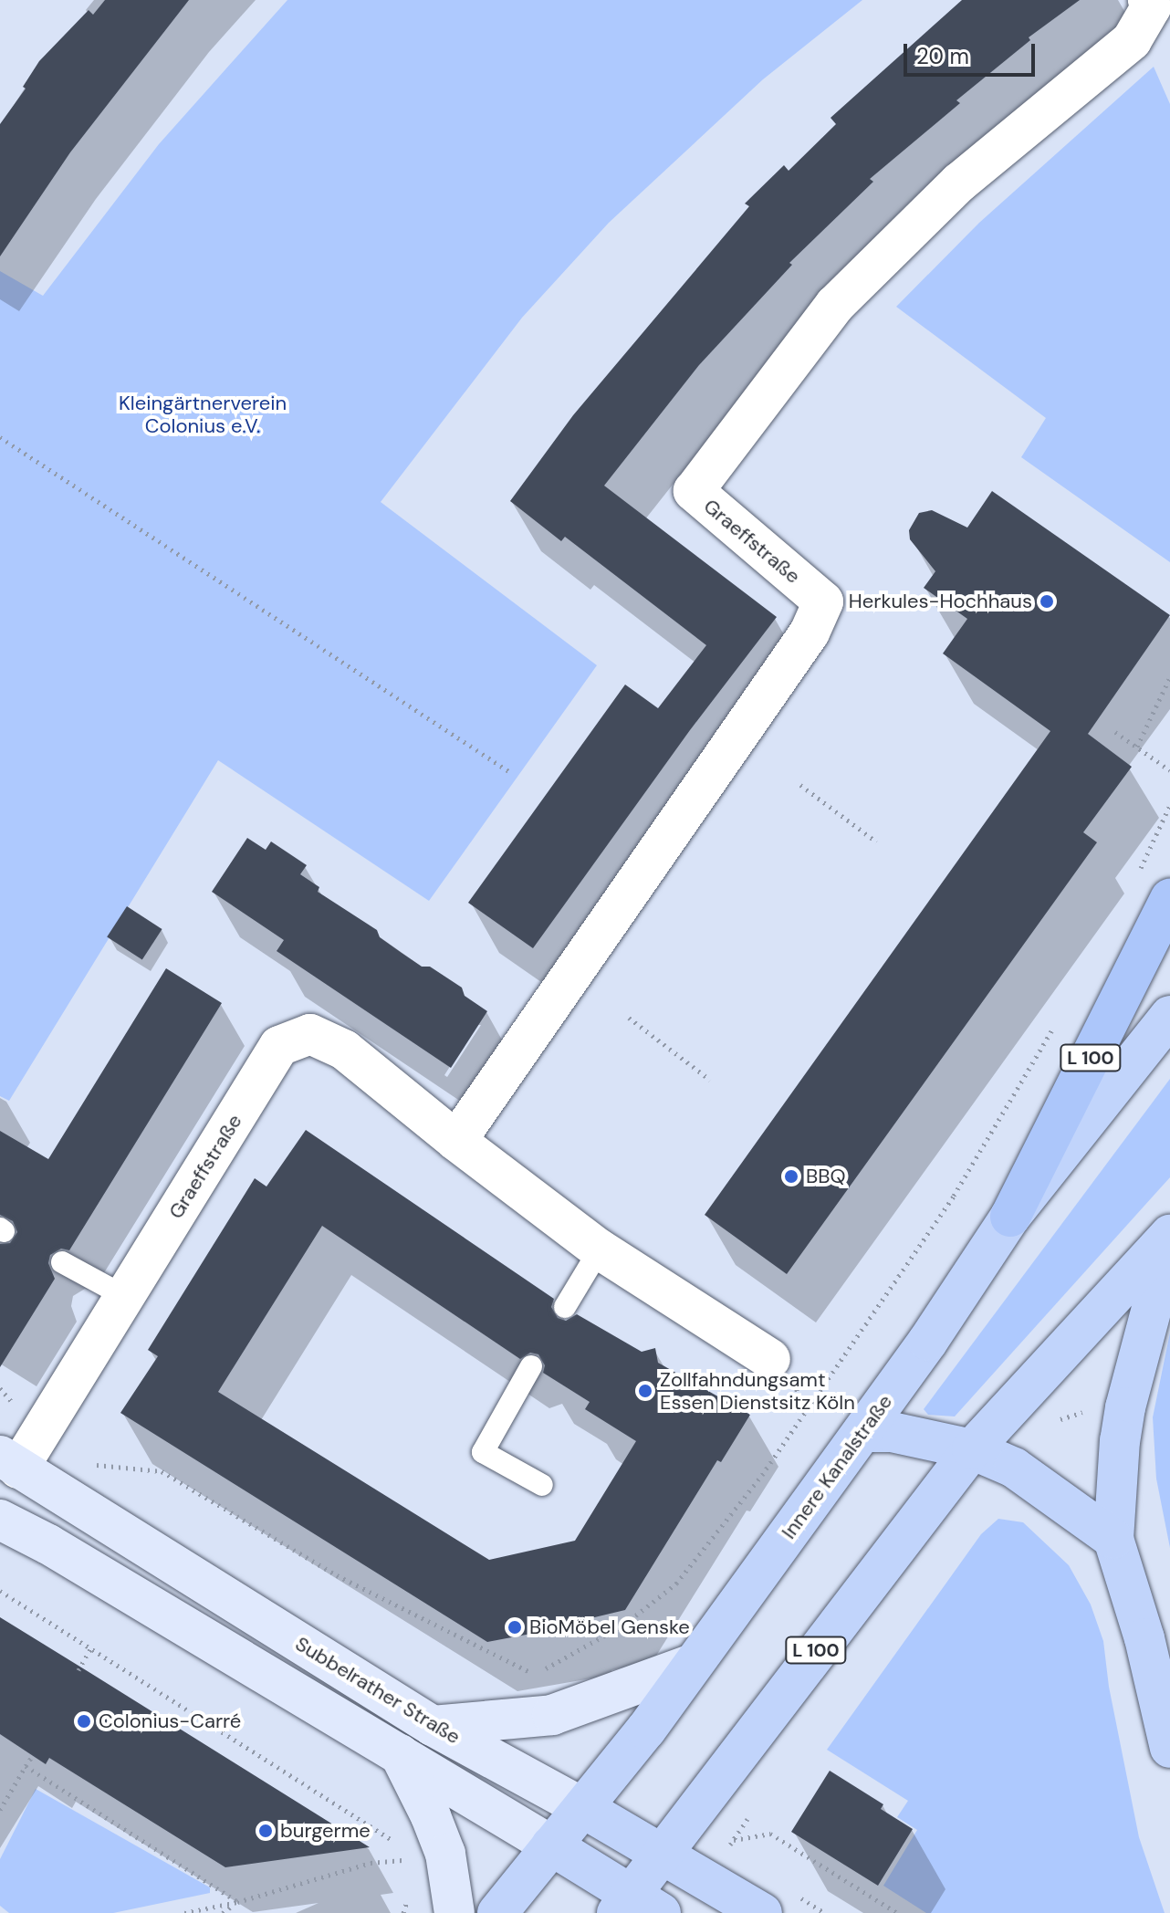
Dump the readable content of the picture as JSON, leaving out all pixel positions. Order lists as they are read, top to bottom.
{
  "streets": {
    "highway": ["L 100"],
    "main road": ["Innere Kanalstraße", "Subbelrather Straße"],
    "street": ["Graeffstraße"]
  },
  "crossings": [
    ["Graeffstraße", "Subbelrather Straße"],
    ["L 100", "Innere Kanalstraße"],
    ["L 100", "Subbelrather Straße"],
    ["Innere Kanalstraße", "Subbelrather Straße"]
  ],
  "parks": ["Kleingärtnerverein Colonius e.V."],
  "places": [
    "Herkules-Hochhaus",
    "BBQ",
    "Zollfahndungsamt Essen Dienstsitz Köln",
    "BioMöbel Genske",
    "Colonius-Carré",
    "burgerme"
  ],
  "scale_bar": "20 m"
}
